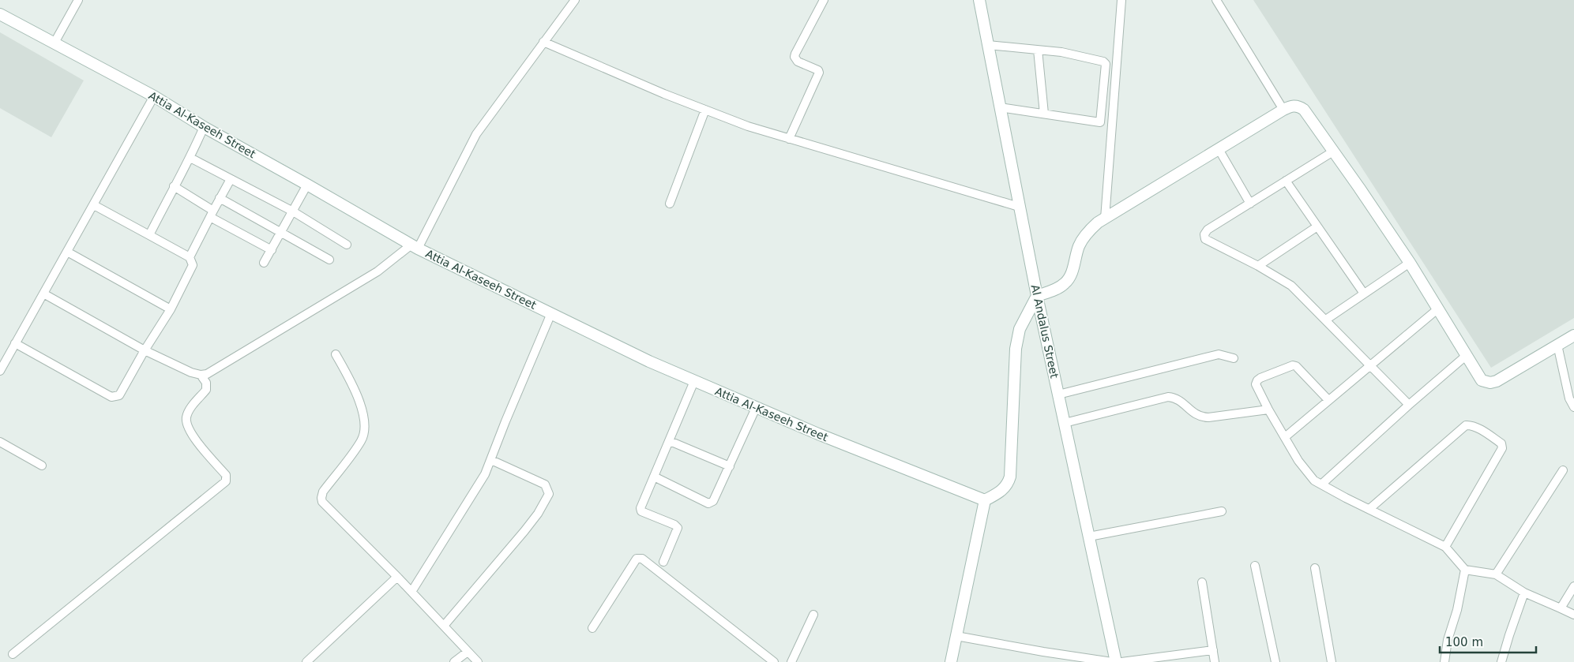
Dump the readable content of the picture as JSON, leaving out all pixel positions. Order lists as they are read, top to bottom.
{
  "streets": {
    "main road": ["Attia Al-Kaseeh Street", "Al Andalus Street"]
  },
  "scale_bar": "100 m"
}
